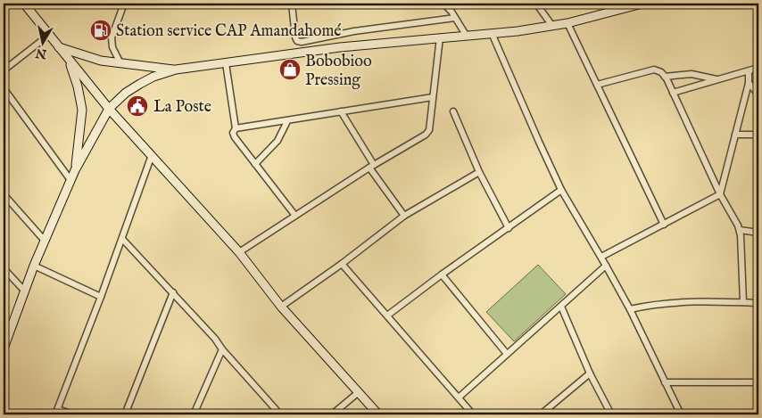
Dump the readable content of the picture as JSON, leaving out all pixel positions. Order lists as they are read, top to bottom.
{
  "places": {
    "fuel station": ["Station service CAP Amandahomé"],
    "shop": ["Bobobioo Pressing"],
    "public building": ["La Poste"]
  },
  "north": "bottom"
}
